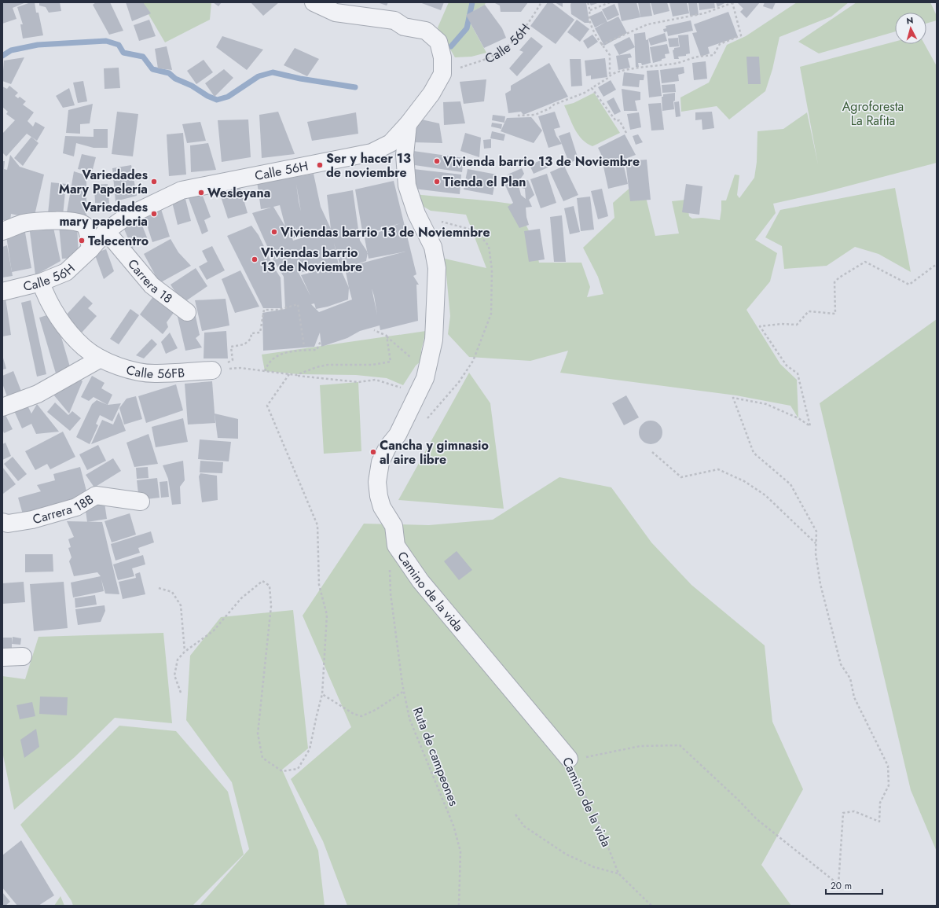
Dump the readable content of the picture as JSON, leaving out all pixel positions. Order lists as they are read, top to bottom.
{
  "streets": {
    "street": [
      "Calle 56H",
      "Carrera 18",
      "Calle 56FB",
      "Carrera 18B",
      "Camino de la vida"
    ],
    "path": ["Ruta de campeones"]
  },
  "crossings": [
    ["Calle 56H", "Carrera 18"],
    ["Calle 56H", "Calle 56FB"],
    ["Calle 56H", "Camino de la vida"],
    ["Camino de la vida", "Ruta de campeones"]
  ],
  "parks": ["Agroforesta La Rafita"],
  "places": [
    "Vivienda barrio 13 de Noviembre",
    "Ser y hacer 13 de noviembre",
    "Variedades Mary Papelería",
    "Tienda el Plan",
    "Wesleyana",
    "Variedades mary papeleria",
    "Viviendas barrio 13 de Noviemnbre",
    "Telecentro",
    "Viviendas barrio 13 de Noviembre",
    "Cancha y gimnasio al aire libre"
  ],
  "scale_bar": "20 m",
  "north": "top"
}
